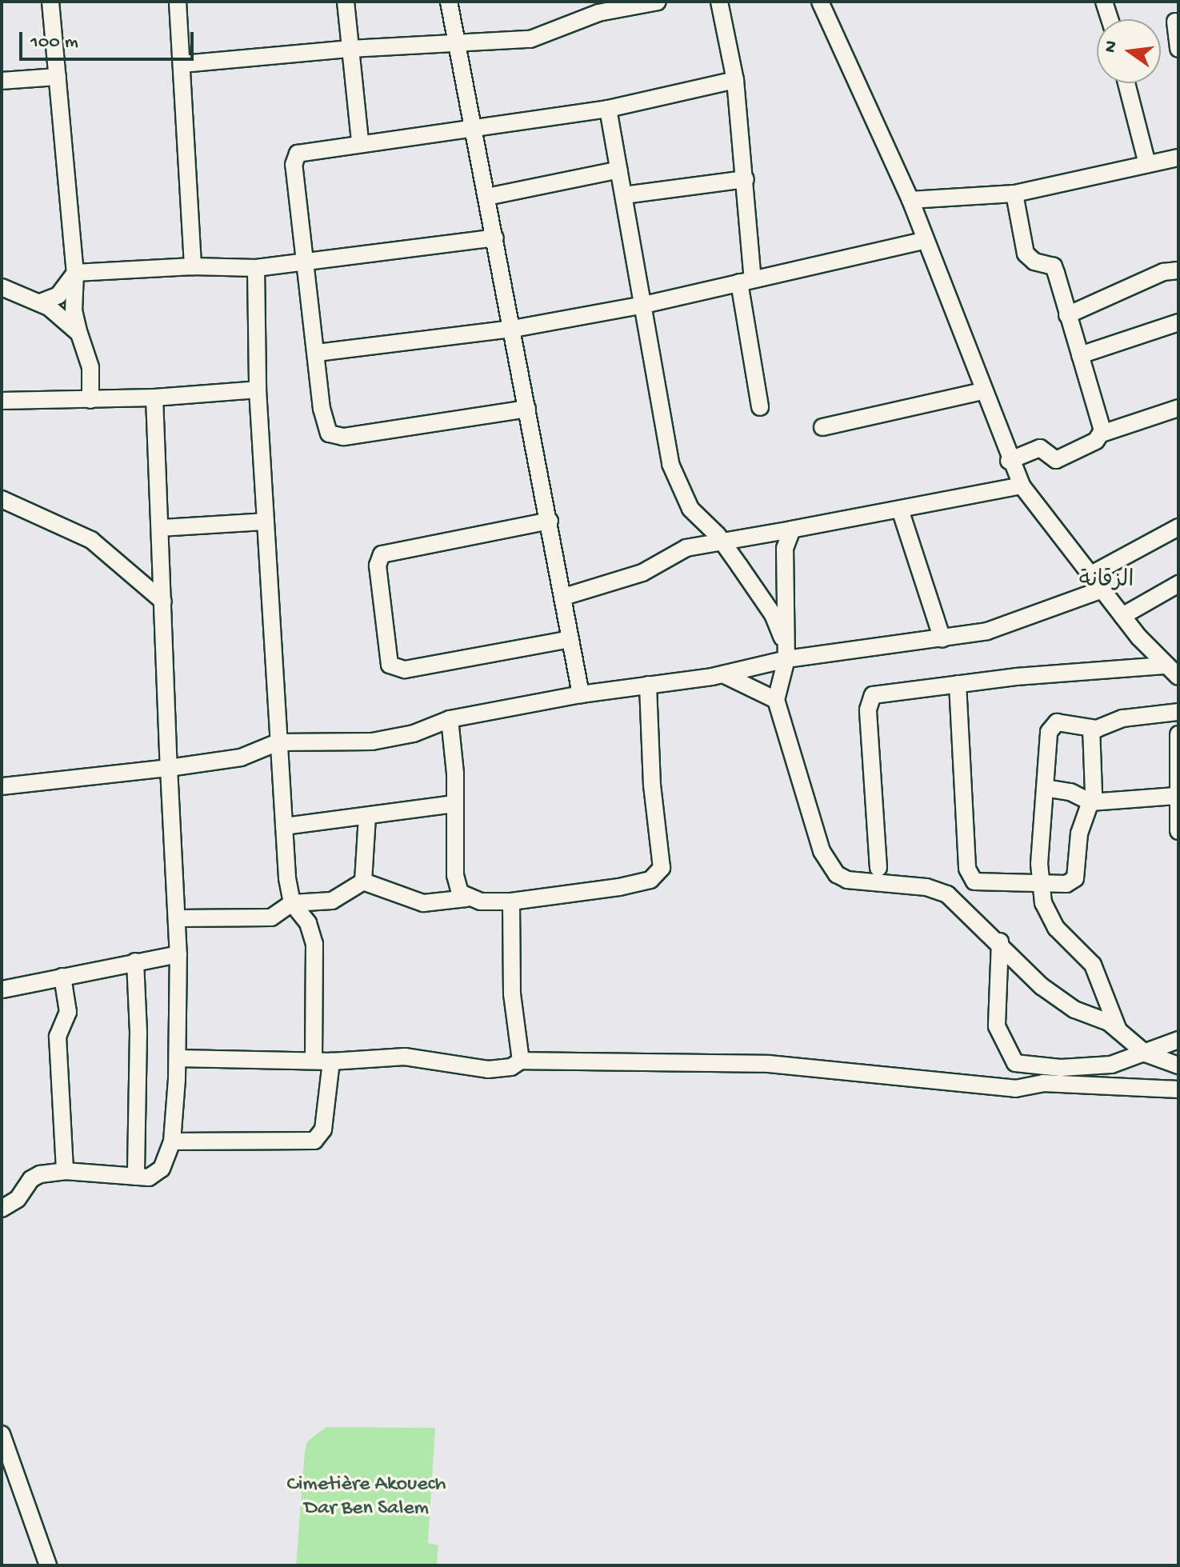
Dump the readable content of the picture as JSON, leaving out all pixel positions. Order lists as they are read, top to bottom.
{
  "districts": ["الزقانة"],
  "parks": ["Cimetière Akouech Dar Ben Salem"],
  "scale_bar": "100 m",
  "north": "left"
}
